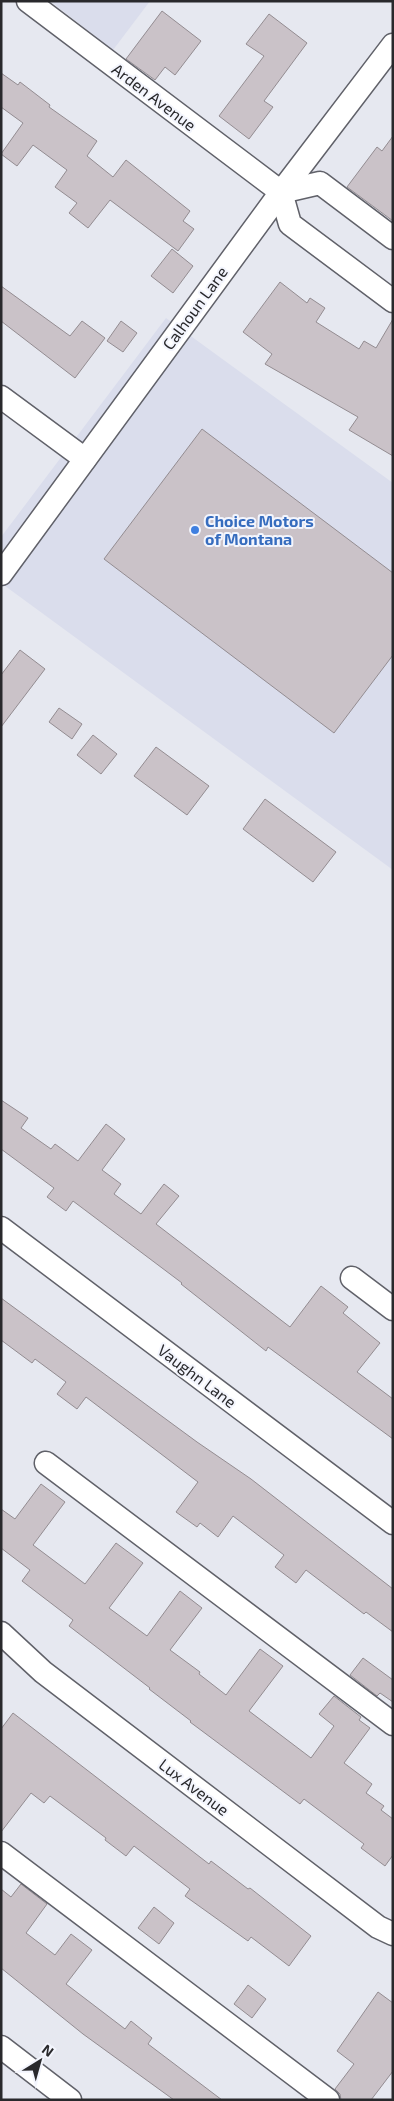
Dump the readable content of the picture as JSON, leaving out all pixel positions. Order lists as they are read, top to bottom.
{
  "streets": {
    "street": [
      "Arden Avenue",
      "Calhoun Lane",
      "Vaughn Lane",
      "Lux Avenue"
    ]
  },
  "crossings": [
    ["Arden Avenue", "Calhoun Lane"]
  ],
  "places": ["Choice Motors of Montana"],
  "north": "top right"
}
